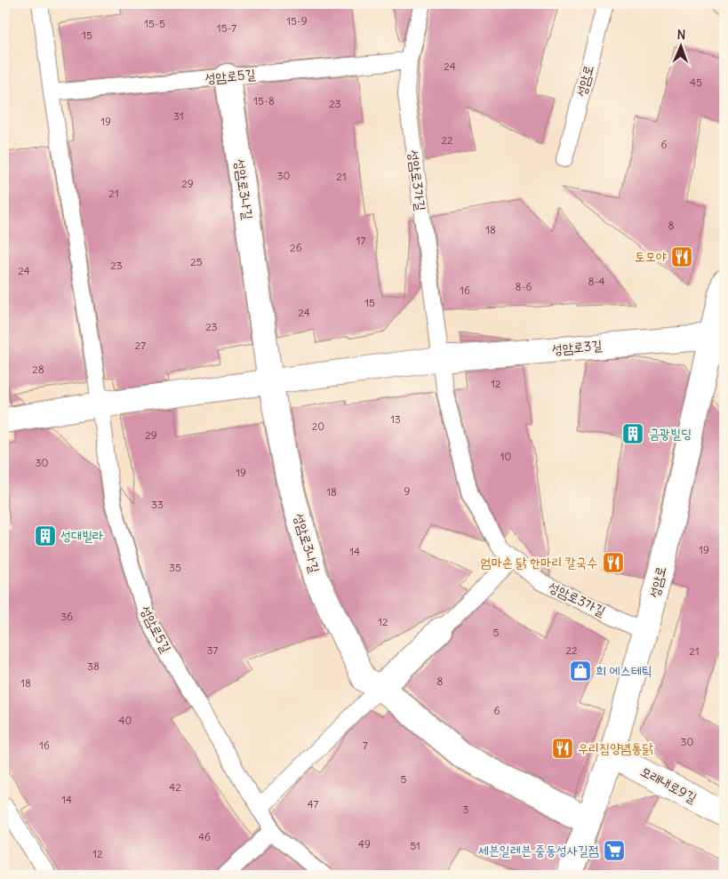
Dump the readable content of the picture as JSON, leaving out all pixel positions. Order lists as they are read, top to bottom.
{
  "streets": {
    "street": [
      "성암로",
      "성암로3나길",
      "성암로3길",
      "모래내로9길"
    ],
    "lane": ["성암로5길", "성암로3가길"]
  },
  "crossings": [
    ["성암로5길", "성암로3가길"],
    ["성암로5길", "성암로3나길"],
    ["성암로", "성암로3가길"],
    ["성암로", "성암로3나길"],
    ["성암로", "성암로3길"],
    ["성암로", "모래내로9길"],
    ["성암로3가길", "성암로3길"]
  ],
  "places": {
    "restaurant": ["토모야", "엄마손 닭 한마리 칼국수", "우리집양념통닭"],
    "building": ["금광빌딩", "성대빌라"],
    "shop": ["희 에스테틱"],
    "supermarket": ["세븐일레븐 중동성사길점"]
  },
  "house_numbers": [
    "15-9",
    "15-5",
    "15-7",
    "15",
    "24",
    "45",
    "15-8",
    "23",
    "31",
    "19",
    "22",
    "6",
    "30",
    "21",
    "29",
    "21",
    "8",
    "18",
    "17",
    "26",
    "25",
    "23",
    "24",
    "8-4",
    "8-6",
    "16",
    "15",
    "24",
    "23",
    "27",
    "28",
    "12",
    "13",
    "20",
    "29",
    "10",
    "30",
    "19",
    "9",
    "18",
    "33",
    "19",
    "14",
    "35",
    "36",
    "12",
    "5",
    "37",
    "22",
    "21",
    "38",
    "8",
    "18",
    "6",
    "40",
    "30",
    "16",
    "7",
    "5",
    "42",
    "14",
    "47",
    "3",
    "46",
    "49",
    "51",
    "12"
  ],
  "north": "top"
}
